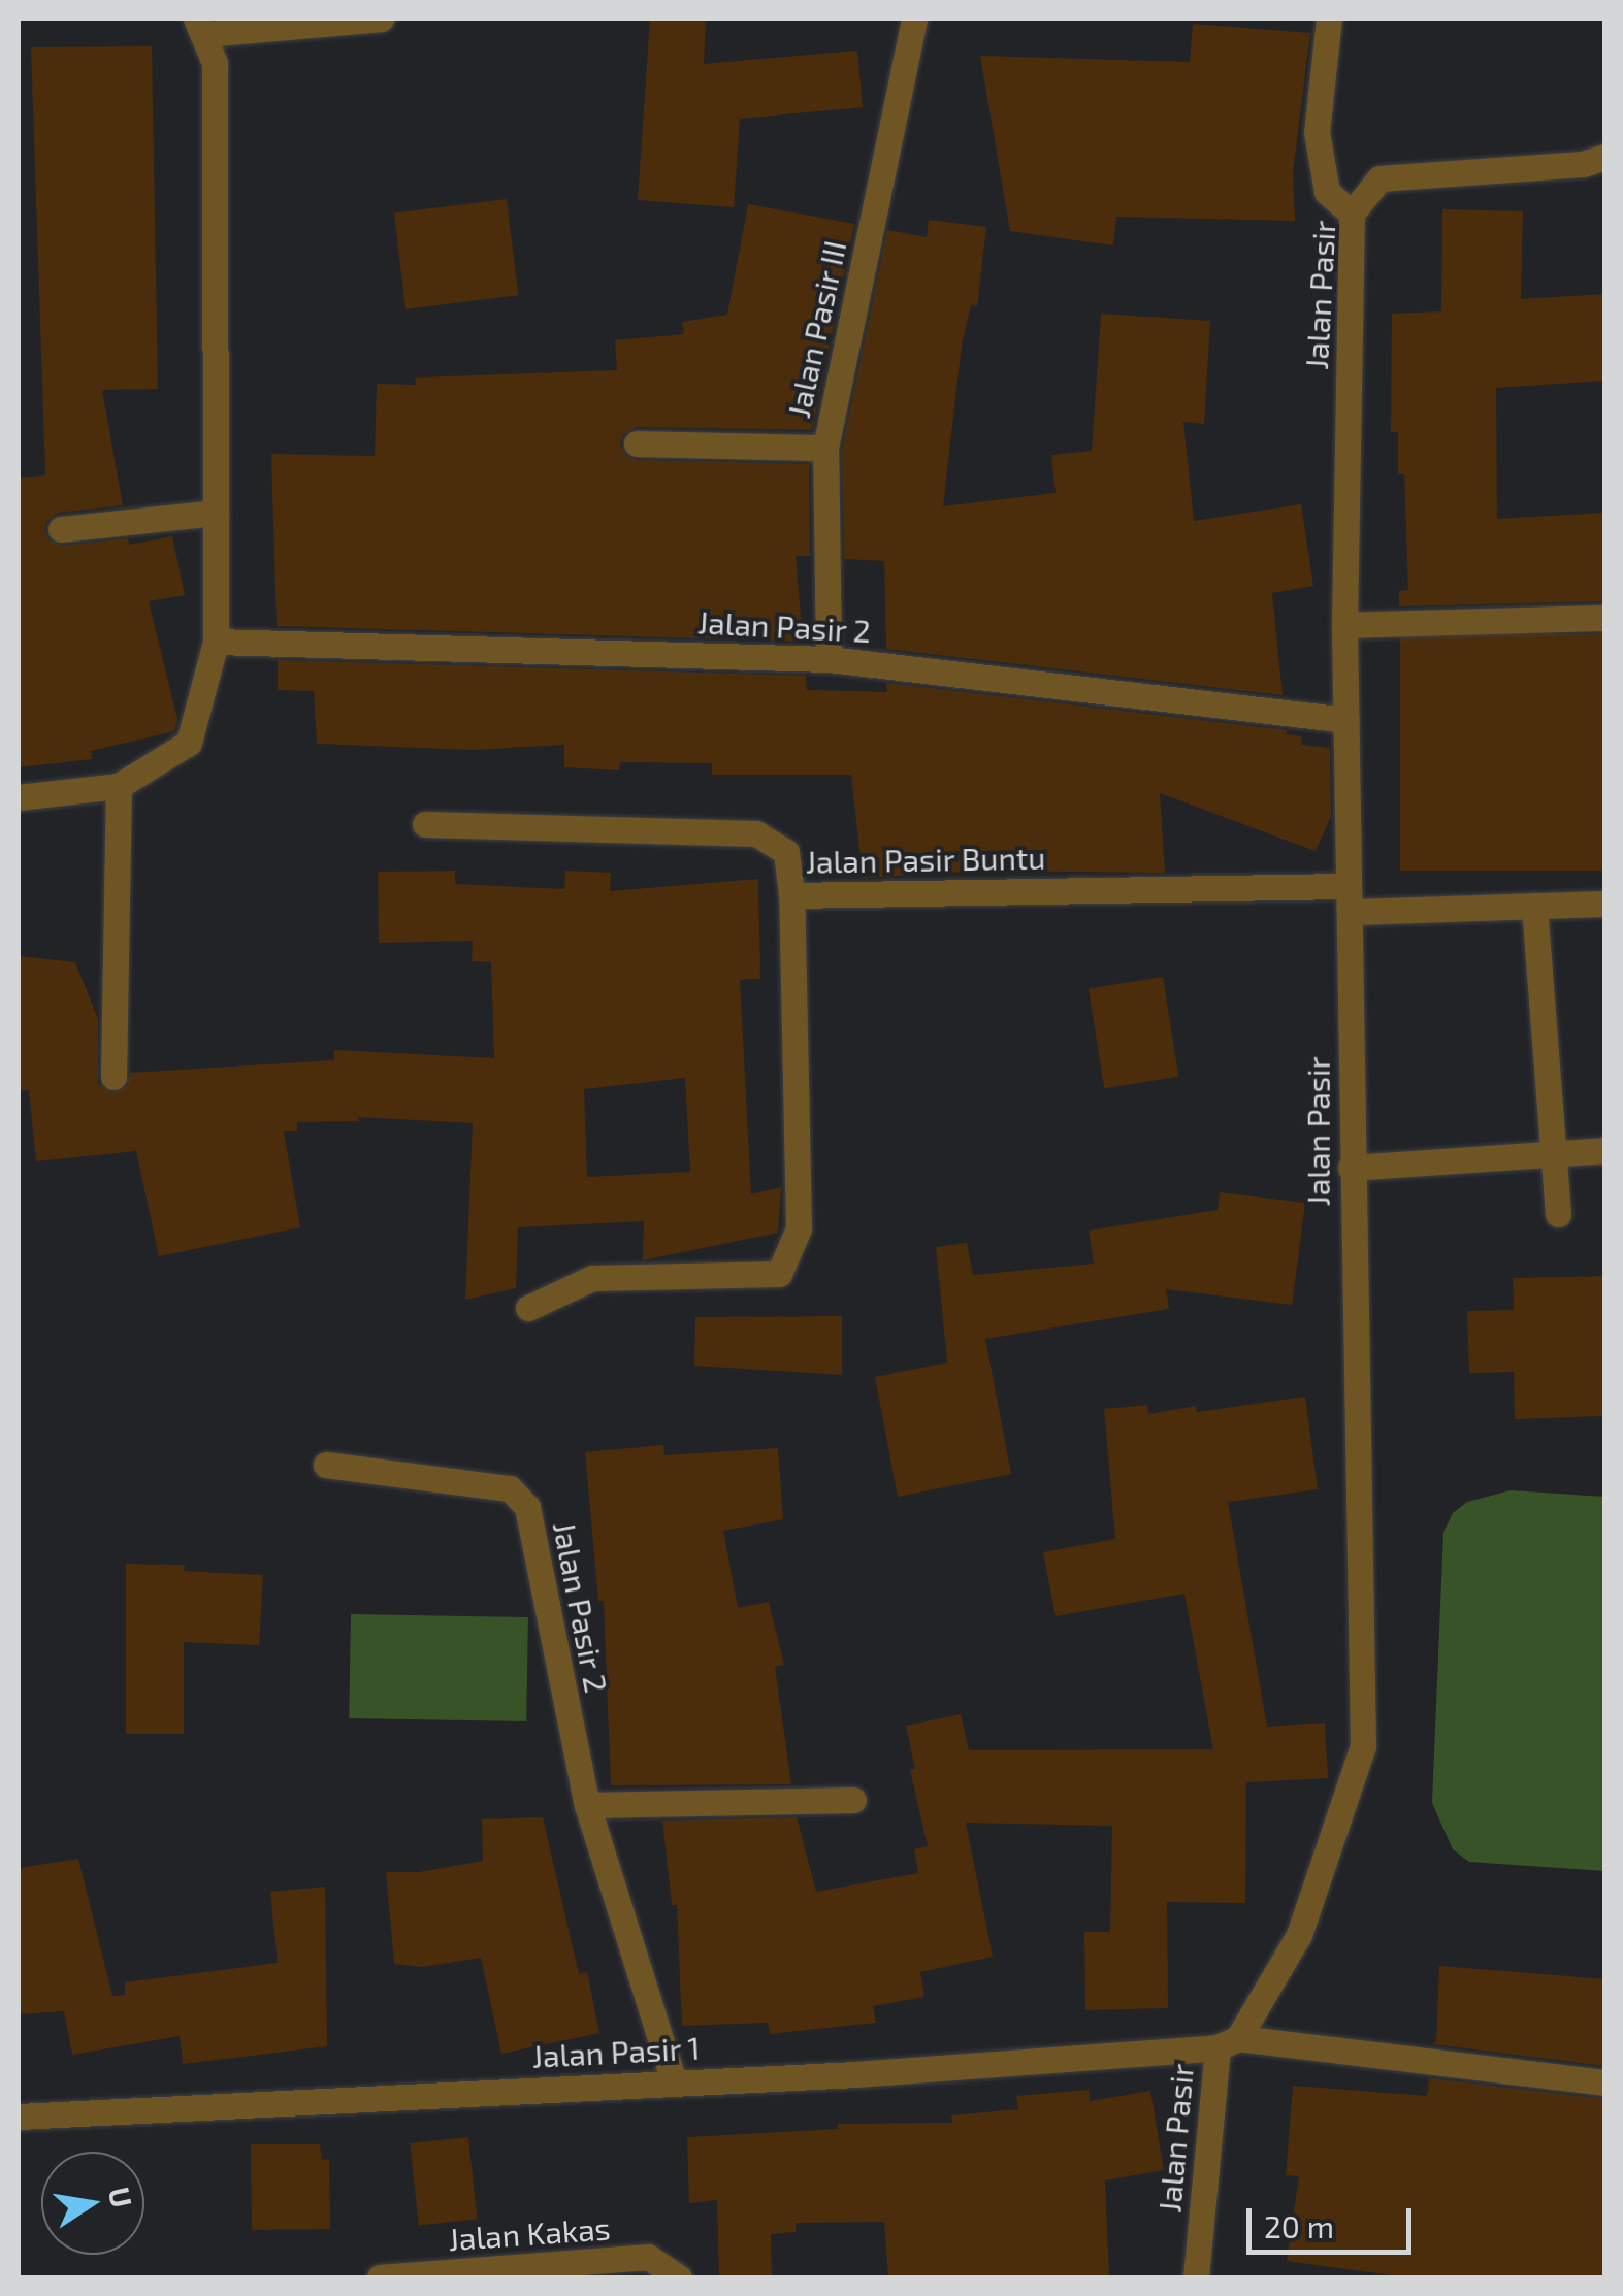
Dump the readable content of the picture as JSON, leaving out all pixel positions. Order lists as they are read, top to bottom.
{
  "streets": {
    "street": [
      "Jalan Pasir",
      "Jalan Pasir III",
      "Jalan Pasir 2",
      "Jalan Pasir Buntu",
      "Jalan Pasir 1",
      "Jalan Kakas"
    ]
  },
  "crossings": [
    ["Jalan Pasir", "Jalan Pasir 2"],
    ["Jalan Pasir", "Jalan Pasir Buntu"],
    ["Jalan Pasir", "Jalan Pasir 1"],
    ["Jalan Pasir III", "Jalan Pasir 2"],
    ["Jalan Pasir 2", "Jalan Pasir 1"]
  ],
  "scale_bar": "20 m",
  "north": "right"
}
